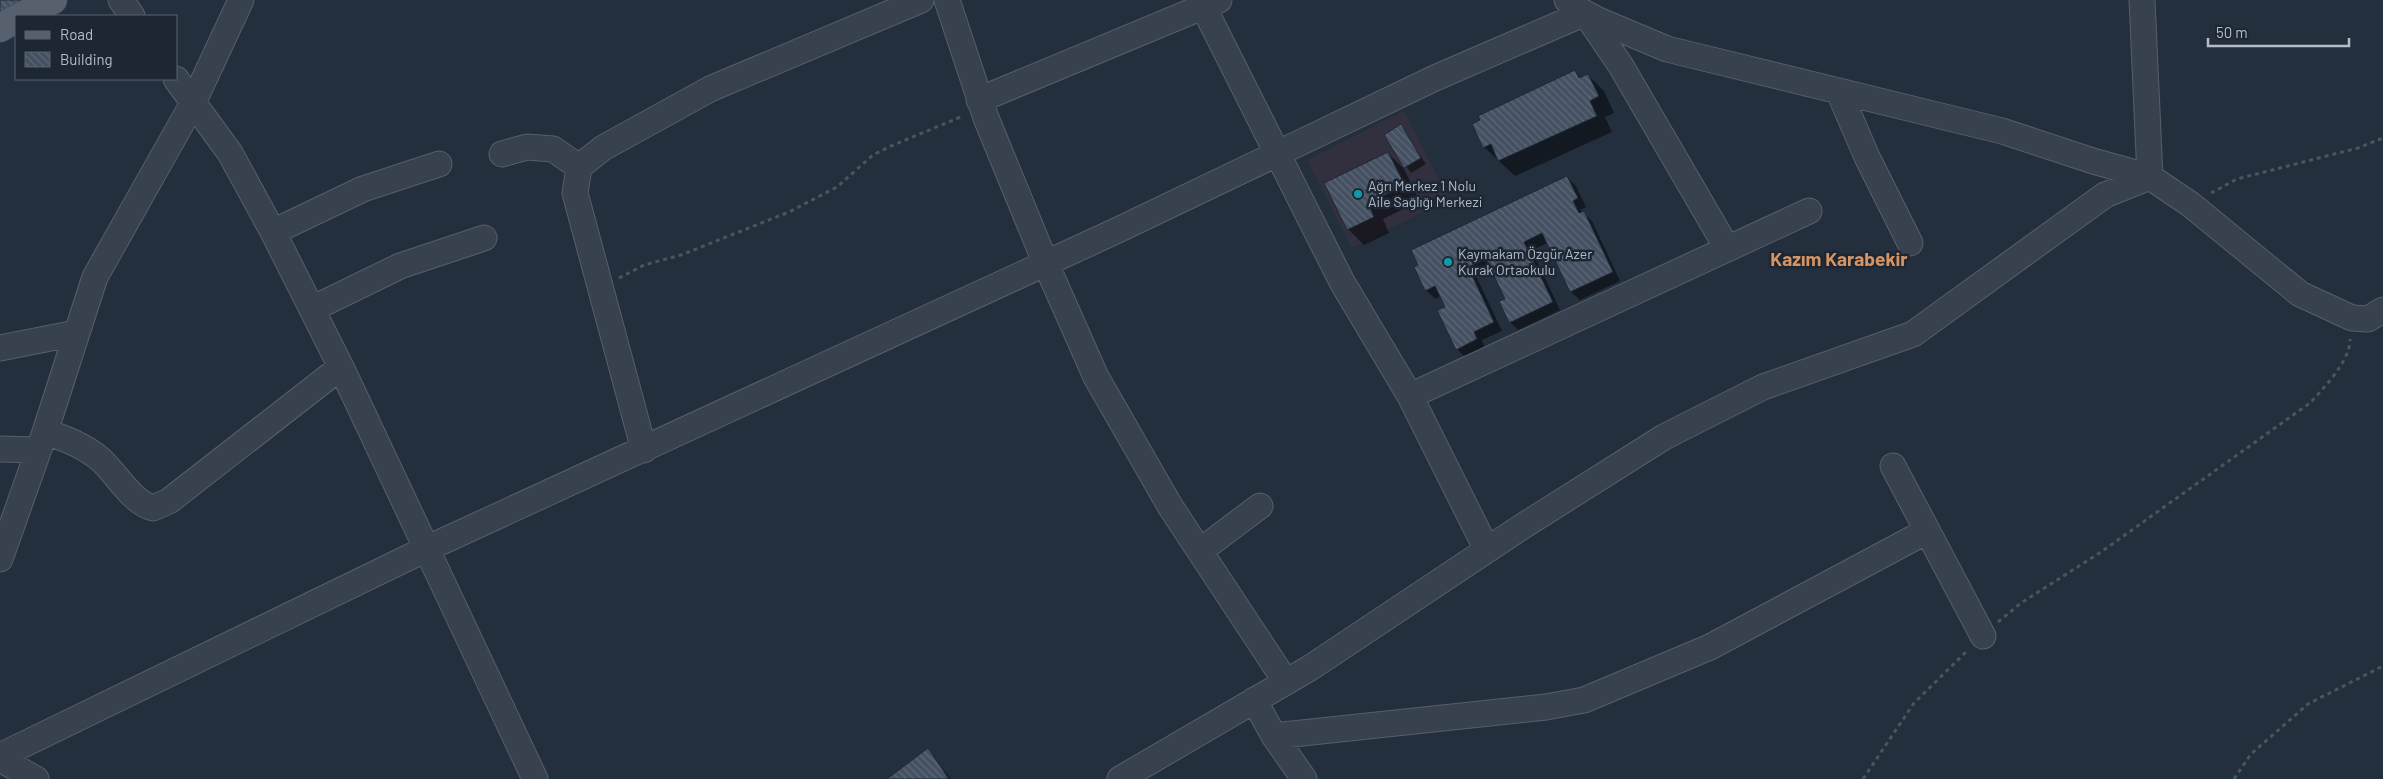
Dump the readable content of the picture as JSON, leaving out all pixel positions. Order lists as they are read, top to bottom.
{
  "districts": ["Kazım Karabekir"],
  "places": ["Ağrı Merkez 1 Nolu Aile Sağlığı Merkezi", "Kaymakam Özgür Azer Kurak Ortaokulu"],
  "legend": ["Road", "Building"],
  "scale_bar": "50 m"
}
